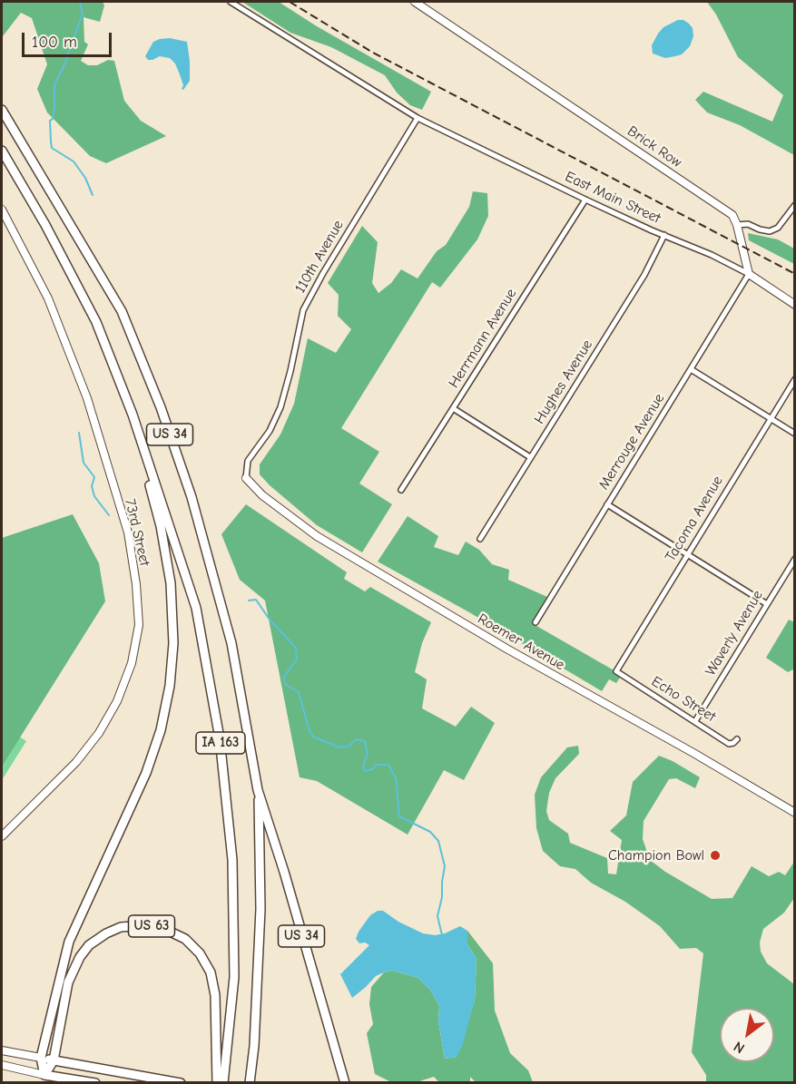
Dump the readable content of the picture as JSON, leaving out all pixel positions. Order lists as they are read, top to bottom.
{
  "streets": {
    "highway": ["US 34", "IA 163", "US 63"],
    "street": [
      "Brick Row",
      "East Main Street",
      "110th Avenue",
      "Herrmann Avenue",
      "Hughes Avenue",
      "Merrouge Avenue",
      "Tacoma Avenue",
      "73rd Street",
      "Waverly Avenue",
      "Roemer Avenue",
      "Echo Street"
    ]
  },
  "crossings": [
    ["Brick Row", "East Main Street"],
    ["Brick Row", "Merrouge Avenue"],
    ["East Main Street", "110th Avenue"],
    ["East Main Street", "Herrmann Avenue"],
    ["East Main Street", "Hughes Avenue"],
    ["East Main Street", "Merrouge Avenue"],
    ["110th Avenue", "Roemer Avenue"],
    ["US 34", "IA 163"],
    ["Tacoma Avenue", "Echo Street"],
    ["Waverly Avenue", "Echo Street"]
  ],
  "places": ["Champion Bowl"],
  "scale_bar": "100 m",
  "north": "bottom left"
}
